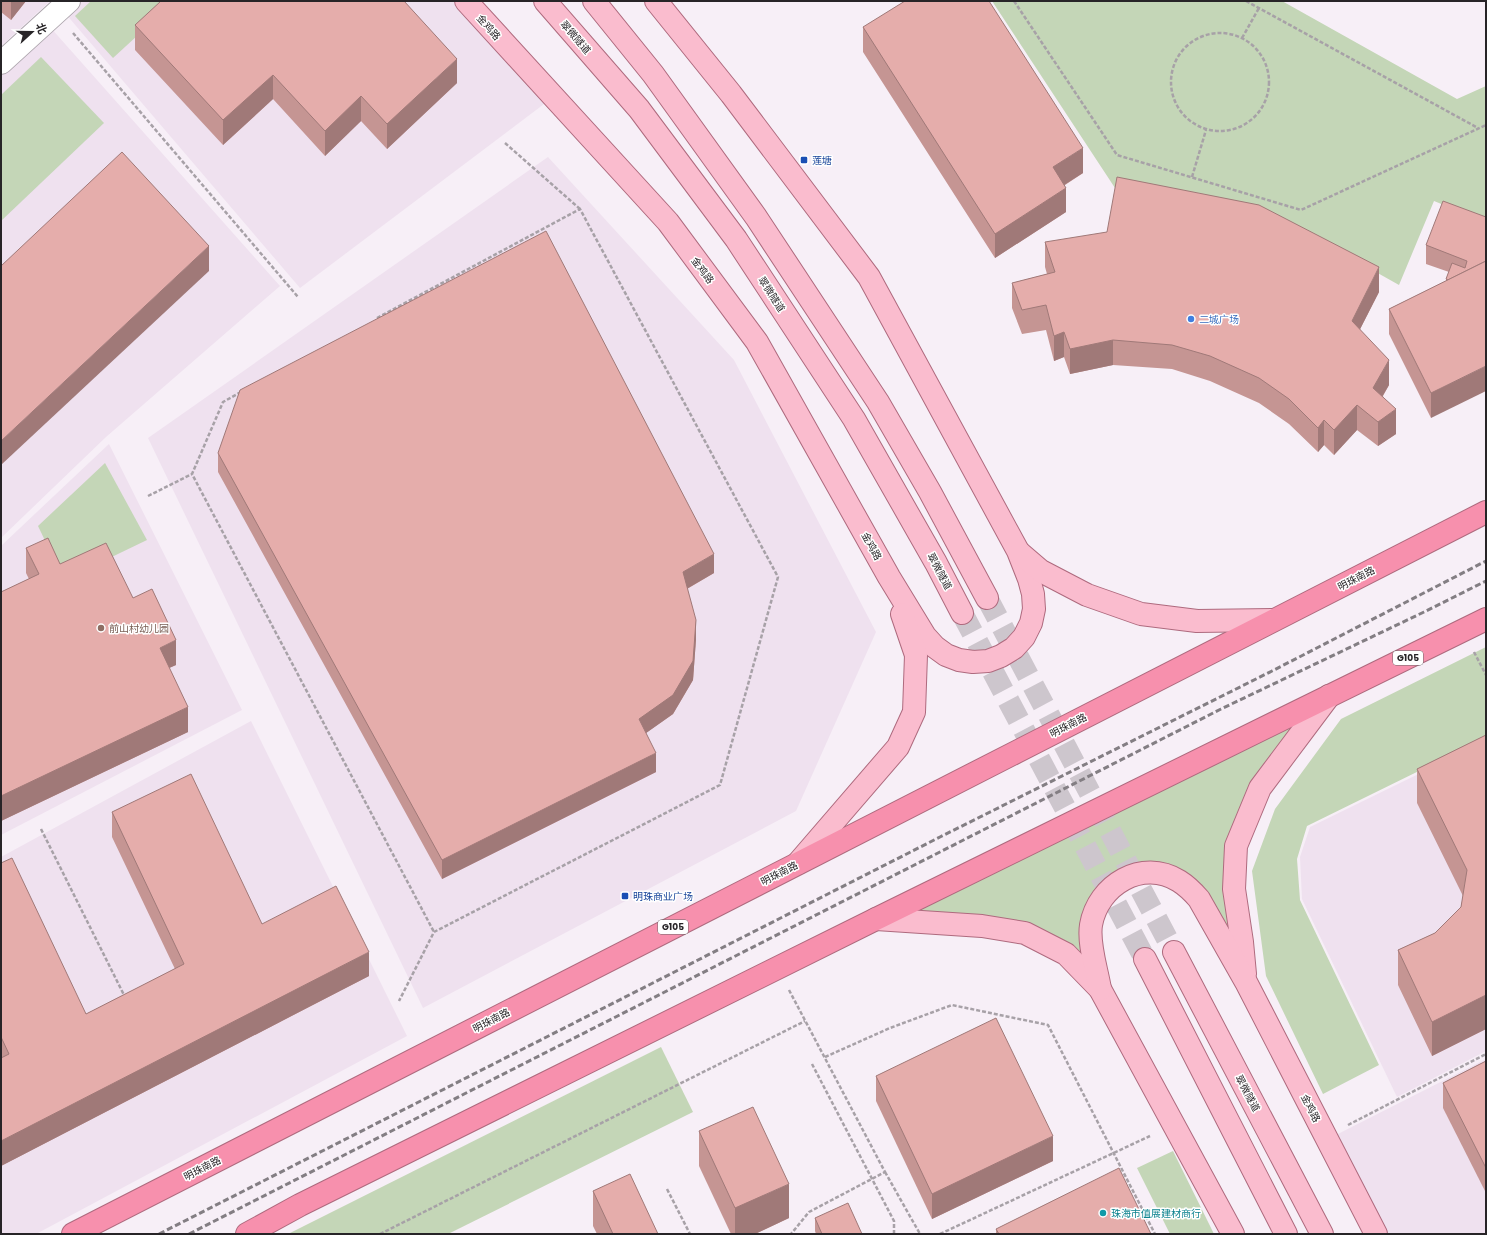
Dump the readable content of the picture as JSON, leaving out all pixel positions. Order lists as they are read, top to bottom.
{
  "streets": {
    "highway": ["明珠南路", "G105"],
    "main road": ["金鸡路", "翠微隧道"]
  },
  "places": {
    "transit": ["莲塘", "明珠商业广场"],
    "other": ["二城广场", "前山村幼儿园", "珠海市值展建材商行"]
  },
  "north": "right"
}
